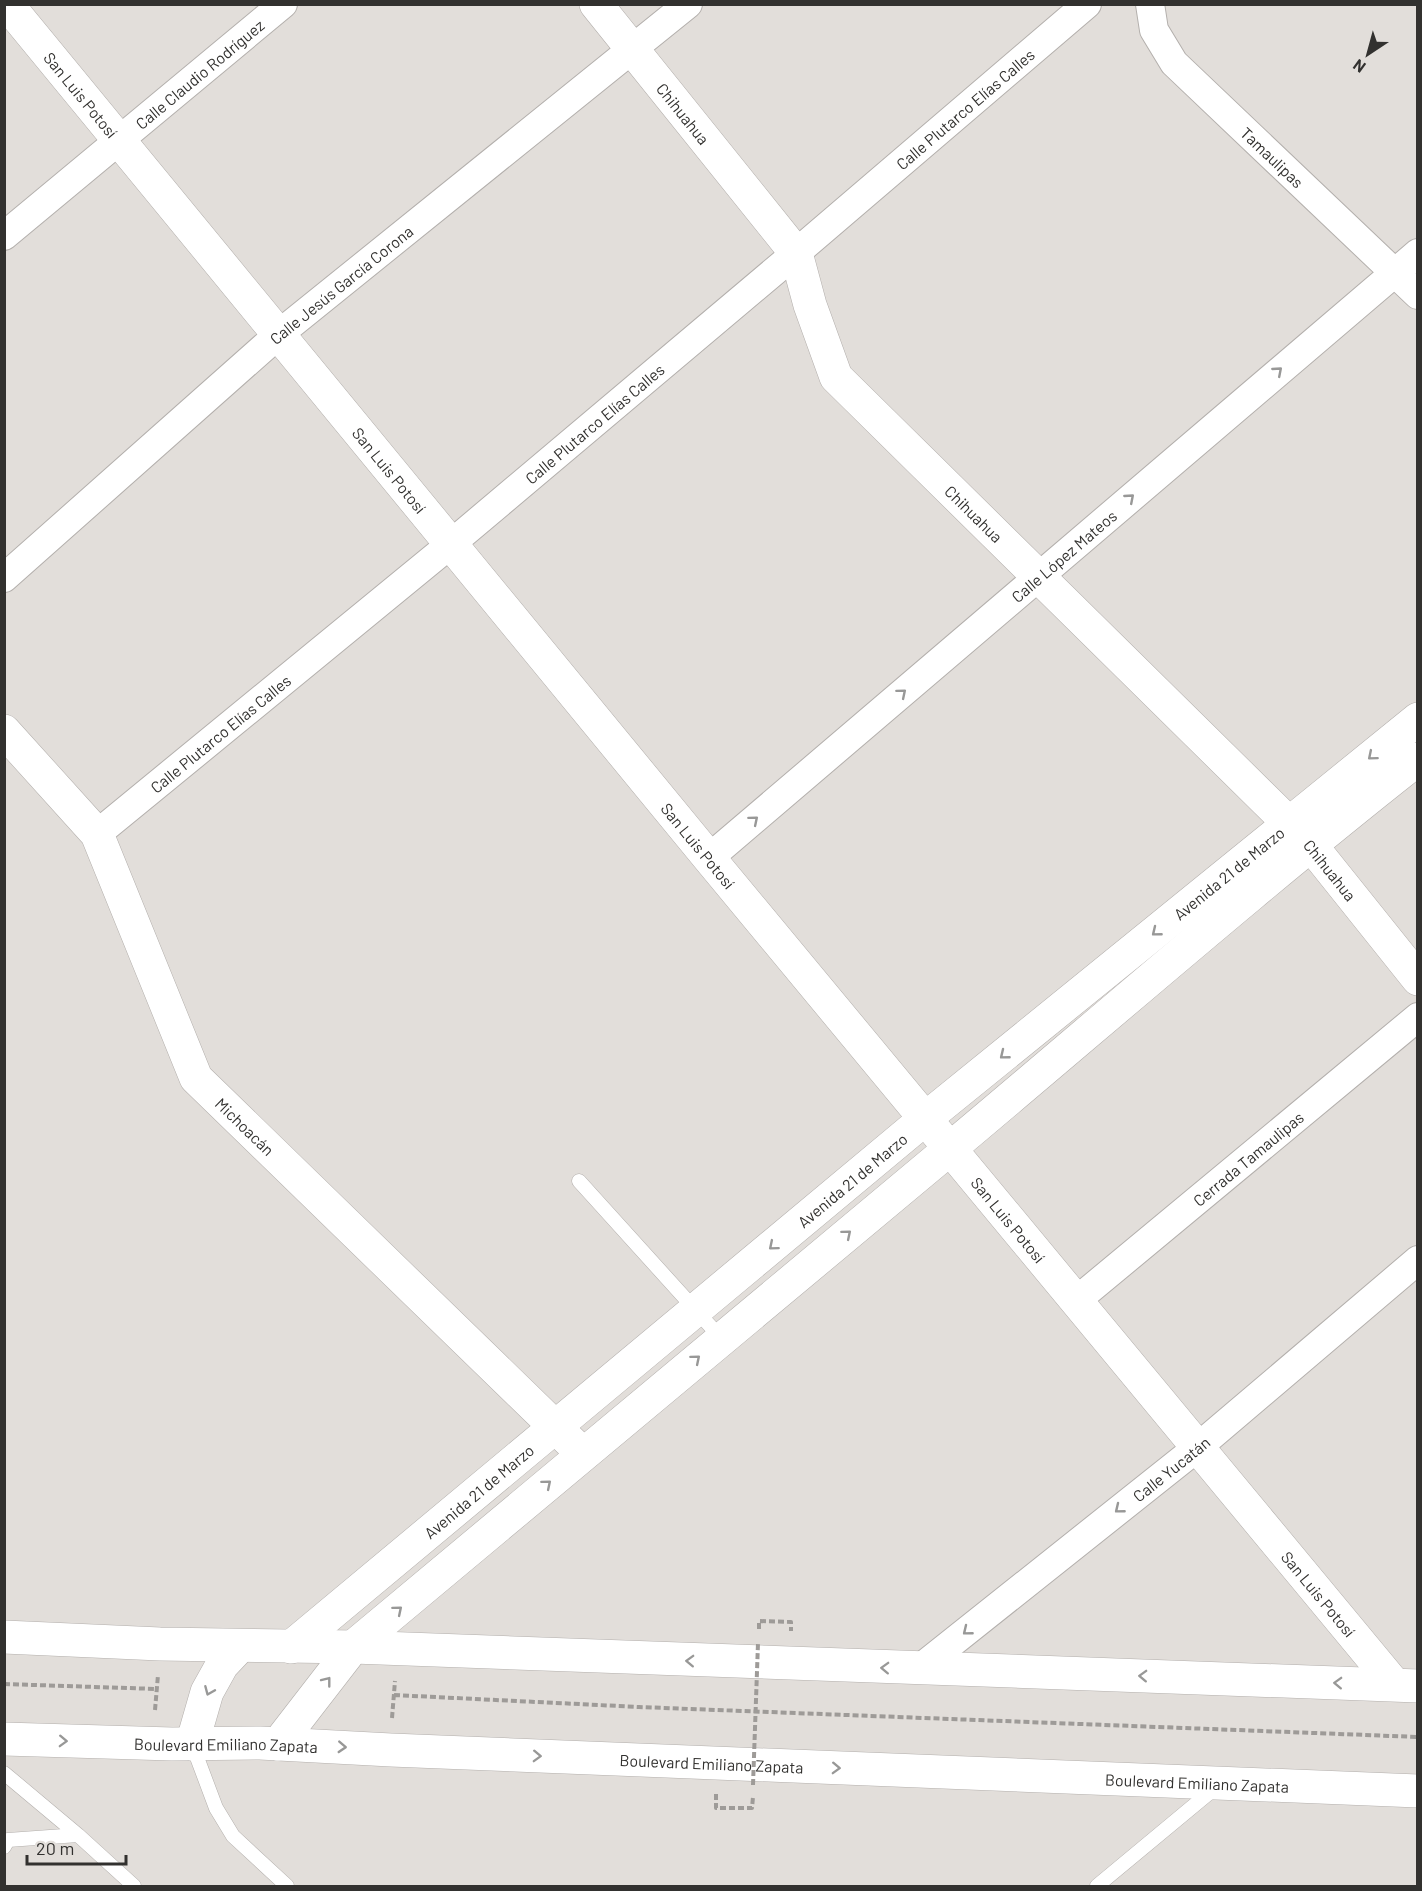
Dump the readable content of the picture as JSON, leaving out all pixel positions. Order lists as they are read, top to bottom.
{
  "streets": {
    "main road": [
      "San Luis Potosí",
      "Chihuahua",
      "Avenida 21 de Marzo",
      "Michoacán",
      "Boulevard Emiliano Zapata"
    ],
    "street": [
      "Calle Claudio Rodríguez",
      "Calle Plutarco Elías Calles",
      "Tamaulipas",
      "Calle Jesús García Corona",
      "Calle López Mateos",
      "Cerrada Tamaulipas",
      "Calle Yucatán"
    ]
  },
  "crossings": [
    ["Calle Claudio Rodríguez", "San Luis Potosí"],
    ["San Luis Potosí", "Calle Plutarco Elías Calles"],
    ["San Luis Potosí", "Calle Jesús García Corona"],
    ["San Luis Potosí", "Calle López Mateos"],
    ["San Luis Potosí", "Avenida 21 de Marzo"],
    ["San Luis Potosí", "Cerrada Tamaulipas"],
    ["San Luis Potosí", "Calle Yucatán"],
    ["Calle Plutarco Elías Calles", "Chihuahua"],
    ["Calle Plutarco Elías Calles", "Michoacán"],
    ["Chihuahua", "Calle Jesús García Corona"],
    ["Chihuahua", "Calle López Mateos"],
    ["Chihuahua", "Avenida 21 de Marzo"],
    ["Tamaulipas", "Calle López Mateos"],
    ["Avenida 21 de Marzo", "Michoacán"],
    ["Avenida 21 de Marzo", "Boulevard Emiliano Zapata"]
  ],
  "one_way": ["Calle López Mateos", "Calle Yucatán"],
  "scale_bar": "20 m",
  "north": "bottom left"
}
